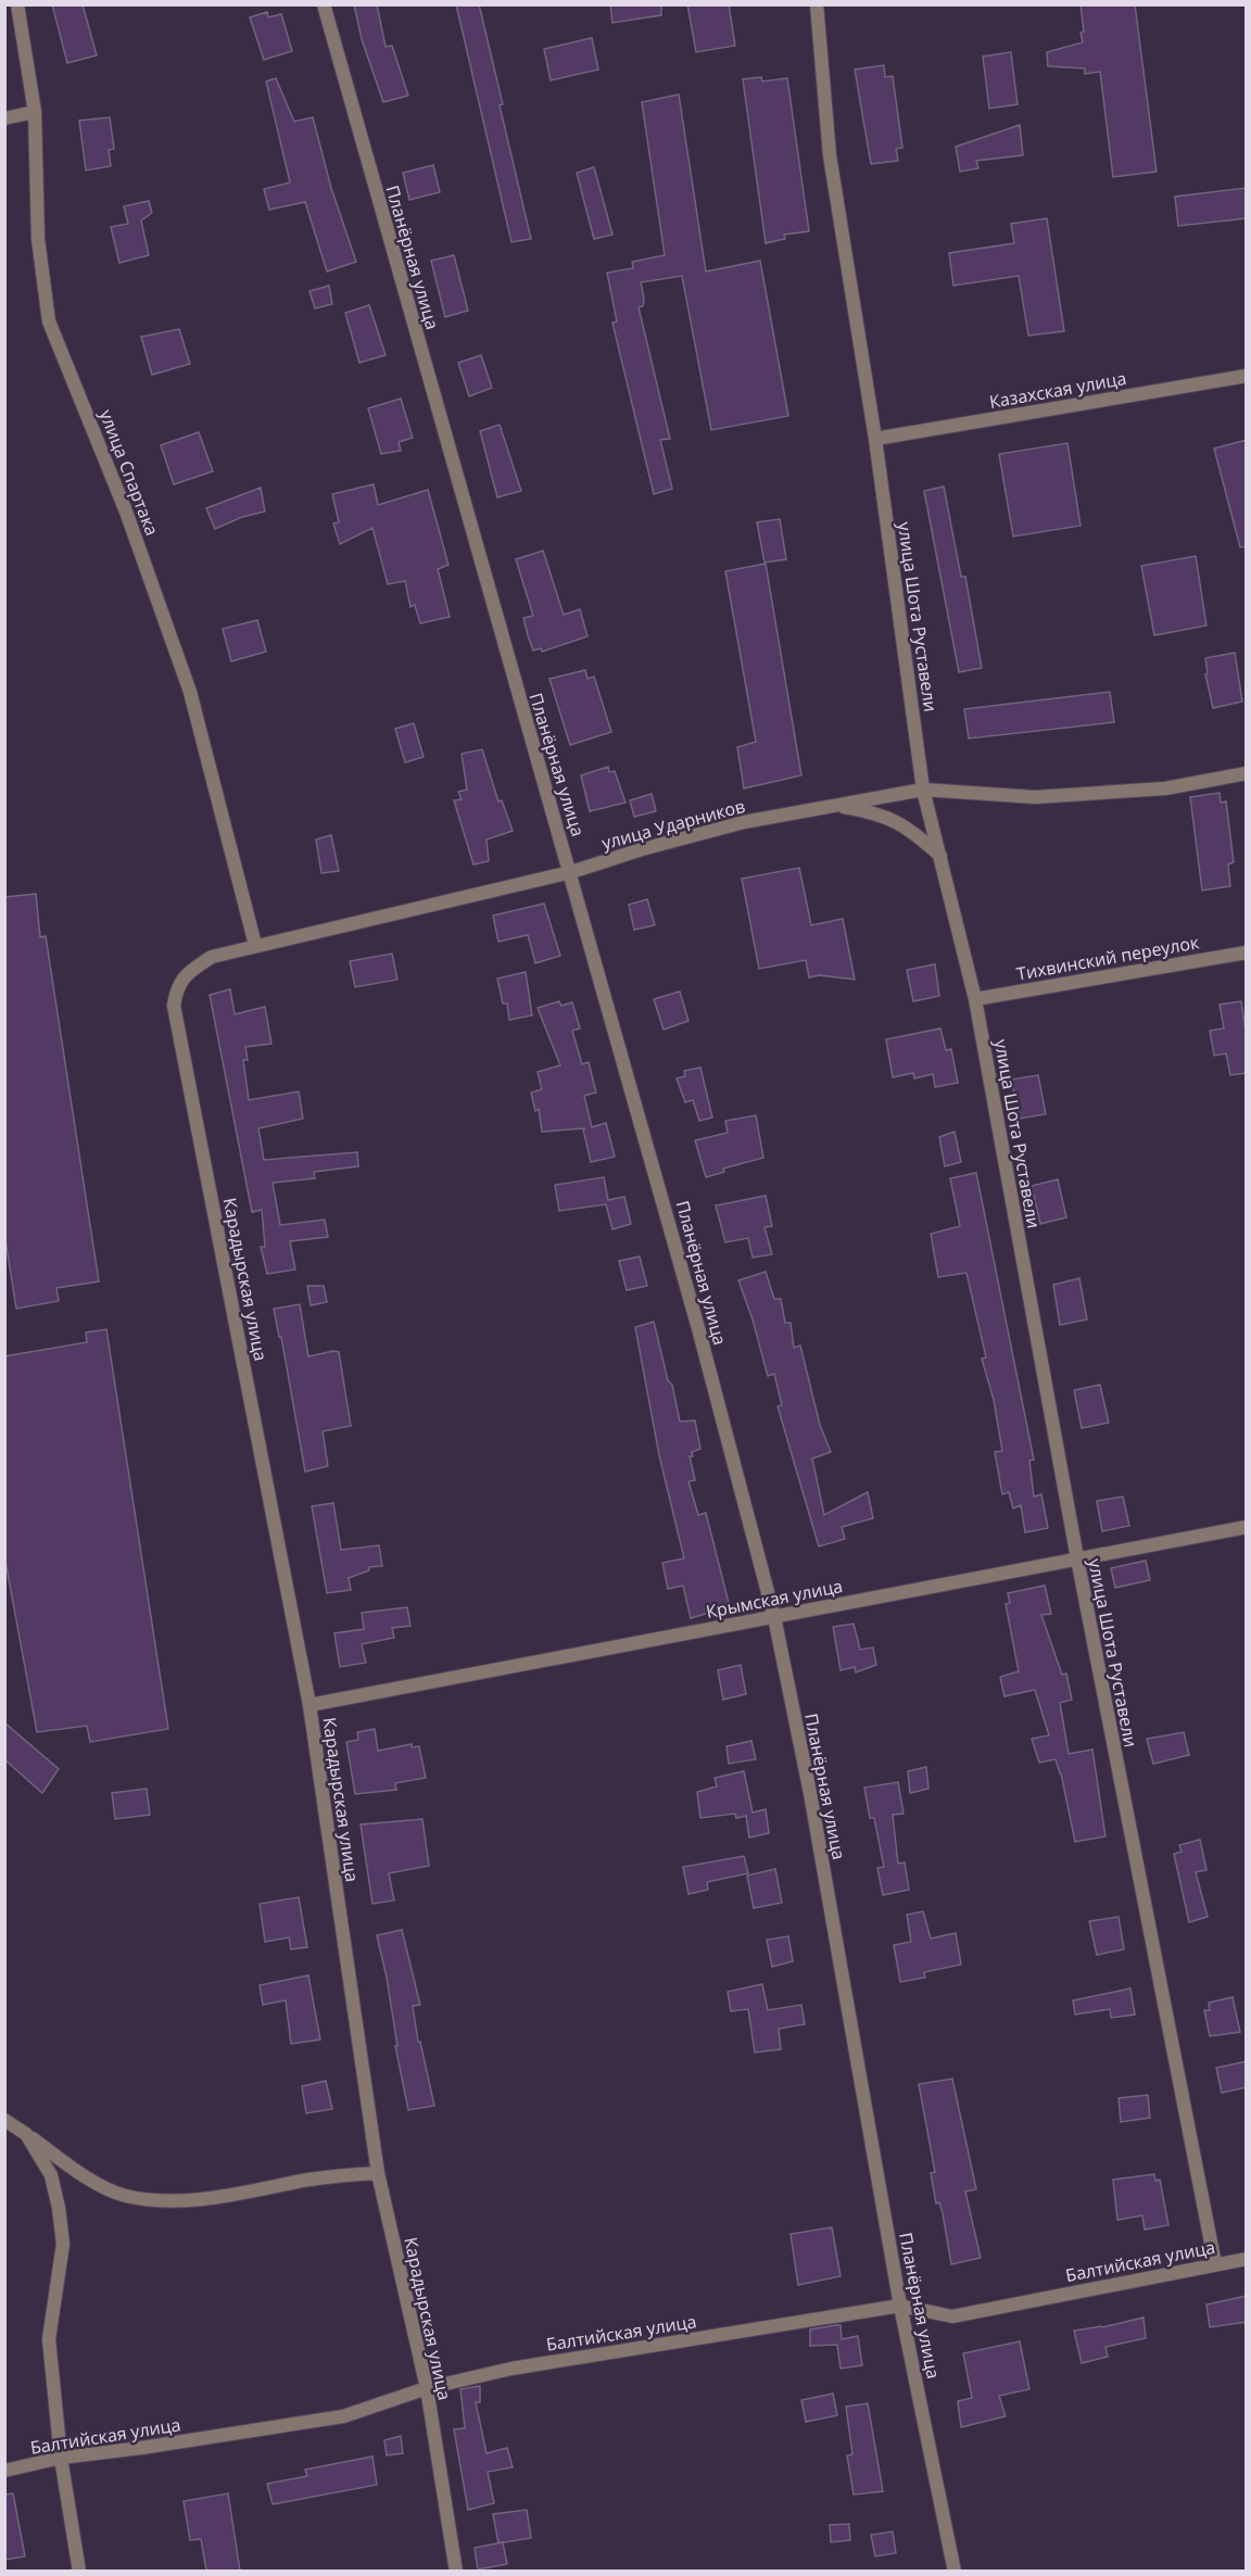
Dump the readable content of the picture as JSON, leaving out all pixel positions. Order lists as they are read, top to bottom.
{
  "streets": {
    "street": [
      "Планёрная улица",
      "Казахская улица",
      "улица Спартака",
      "улица Шота Руставели",
      "улица Ударников",
      "Тихвинский переулок",
      "Карадырская улица",
      "Крымская улица",
      "Балтийская улица"
    ]
  },
  "crossings": [
    ["Планёрная улица", "улица Ударников"],
    ["Планёрная улица", "Крымская улица"],
    ["Планёрная улица", "Балтийская улица"],
    ["Казахская улица", "улица Шота Руставели"],
    ["улица Спартака", "улица Ударников"],
    ["улица Шота Руставели", "улица Ударников"],
    ["улица Шота Руставели", "Тихвинский переулок"],
    ["улица Шота Руставели", "Крымская улица"],
    ["улица Шота Руставели", "Балтийская улица"],
    ["улица Ударников", "Карадырская улица"],
    ["Карадырская улица", "Крымская улица"],
    ["Карадырская улица", "Балтийская улица"]
  ]
}
